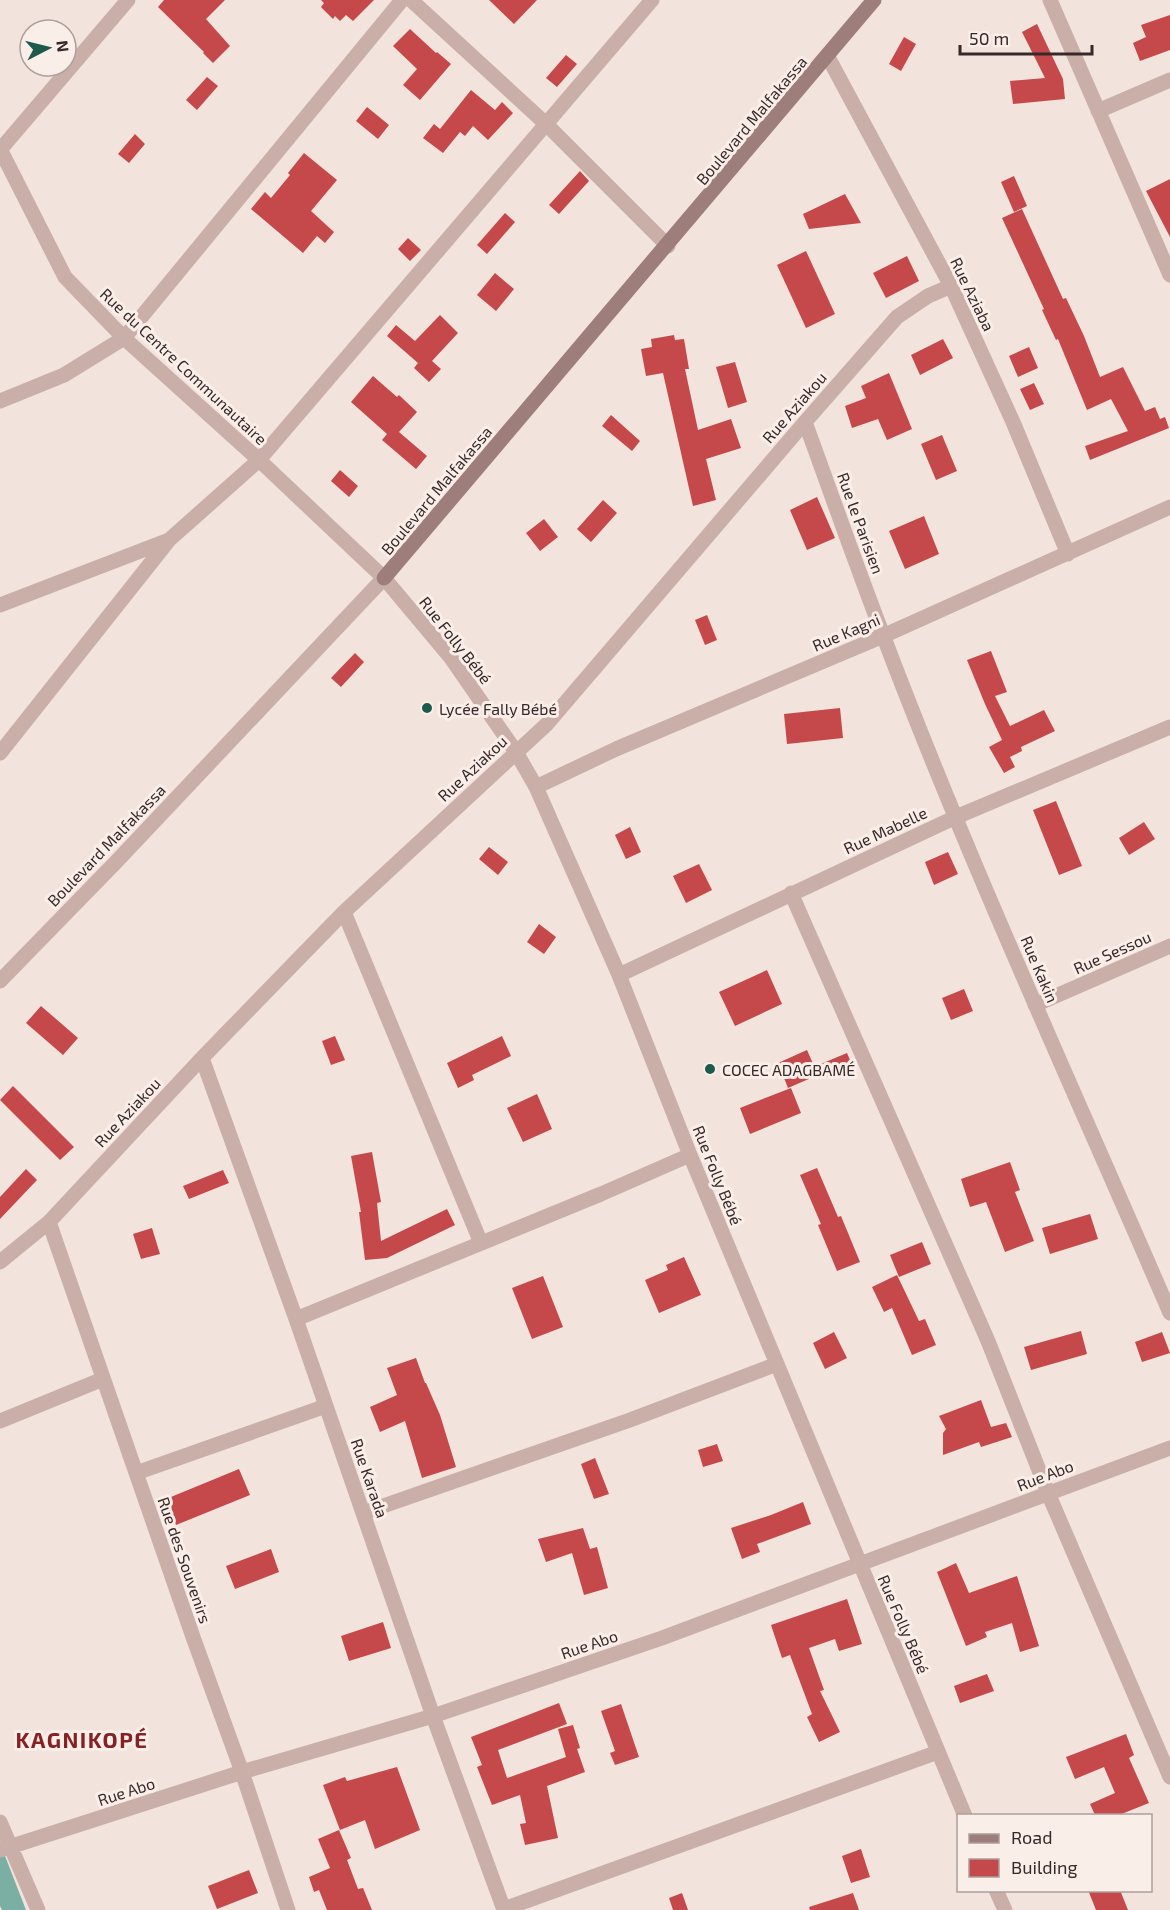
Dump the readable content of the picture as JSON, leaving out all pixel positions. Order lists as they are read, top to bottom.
{
  "streets": {
    "street": [
      "Boulevard Malfakassa",
      "Rue Aziaba",
      "Rue du Centre Communautaire",
      "Rue Aziakou",
      "Rue le Parisien",
      "Rue Kagni",
      "Rue Folly Bébé",
      "Rue Mabelle",
      "Rue Sessou",
      "Rue Kakin",
      "Rue Abo",
      "Rue Karada",
      "Rue des Souvenirs"
    ]
  },
  "crossings": [
    ["Boulevard Malfakassa", "Rue Aziaba"],
    ["Boulevard Malfakassa", "Rue du Centre Communautaire"],
    ["Boulevard Malfakassa", "Rue Folly Bébé"],
    ["Rue Aziaba", "Rue Aziakou"],
    ["Rue Aziaba", "Rue Kagni"],
    ["Rue du Centre Communautaire", "Rue Folly Bébé"],
    ["Rue Aziakou", "Rue le Parisien"],
    ["Rue Aziakou", "Rue Folly Bébé"],
    ["Rue Aziakou", "Rue Karada"],
    ["Rue Aziakou", "Rue des Souvenirs"],
    ["Rue le Parisien", "Rue Kagni"],
    ["Rue le Parisien", "Rue Kakin"],
    ["Rue Kagni", "Rue Folly Bébé"],
    ["Rue Kagni", "Rue Kakin"],
    ["Rue Folly Bébé", "Rue Mabelle"],
    ["Rue Folly Bébé", "Rue Abo"],
    ["Rue Mabelle", "Rue Kakin"],
    ["Rue Sessou", "Rue Kakin"],
    ["Rue Abo", "Rue Karada"],
    ["Rue Abo", "Rue des Souvenirs"]
  ],
  "districts": ["KAGNIKOPÉ"],
  "places": ["Lycée Fally Bébé", "COCEC ADAGBAMÉ"],
  "legend": ["Road", "Building"],
  "scale_bar": "50 m",
  "north": "right"
}
